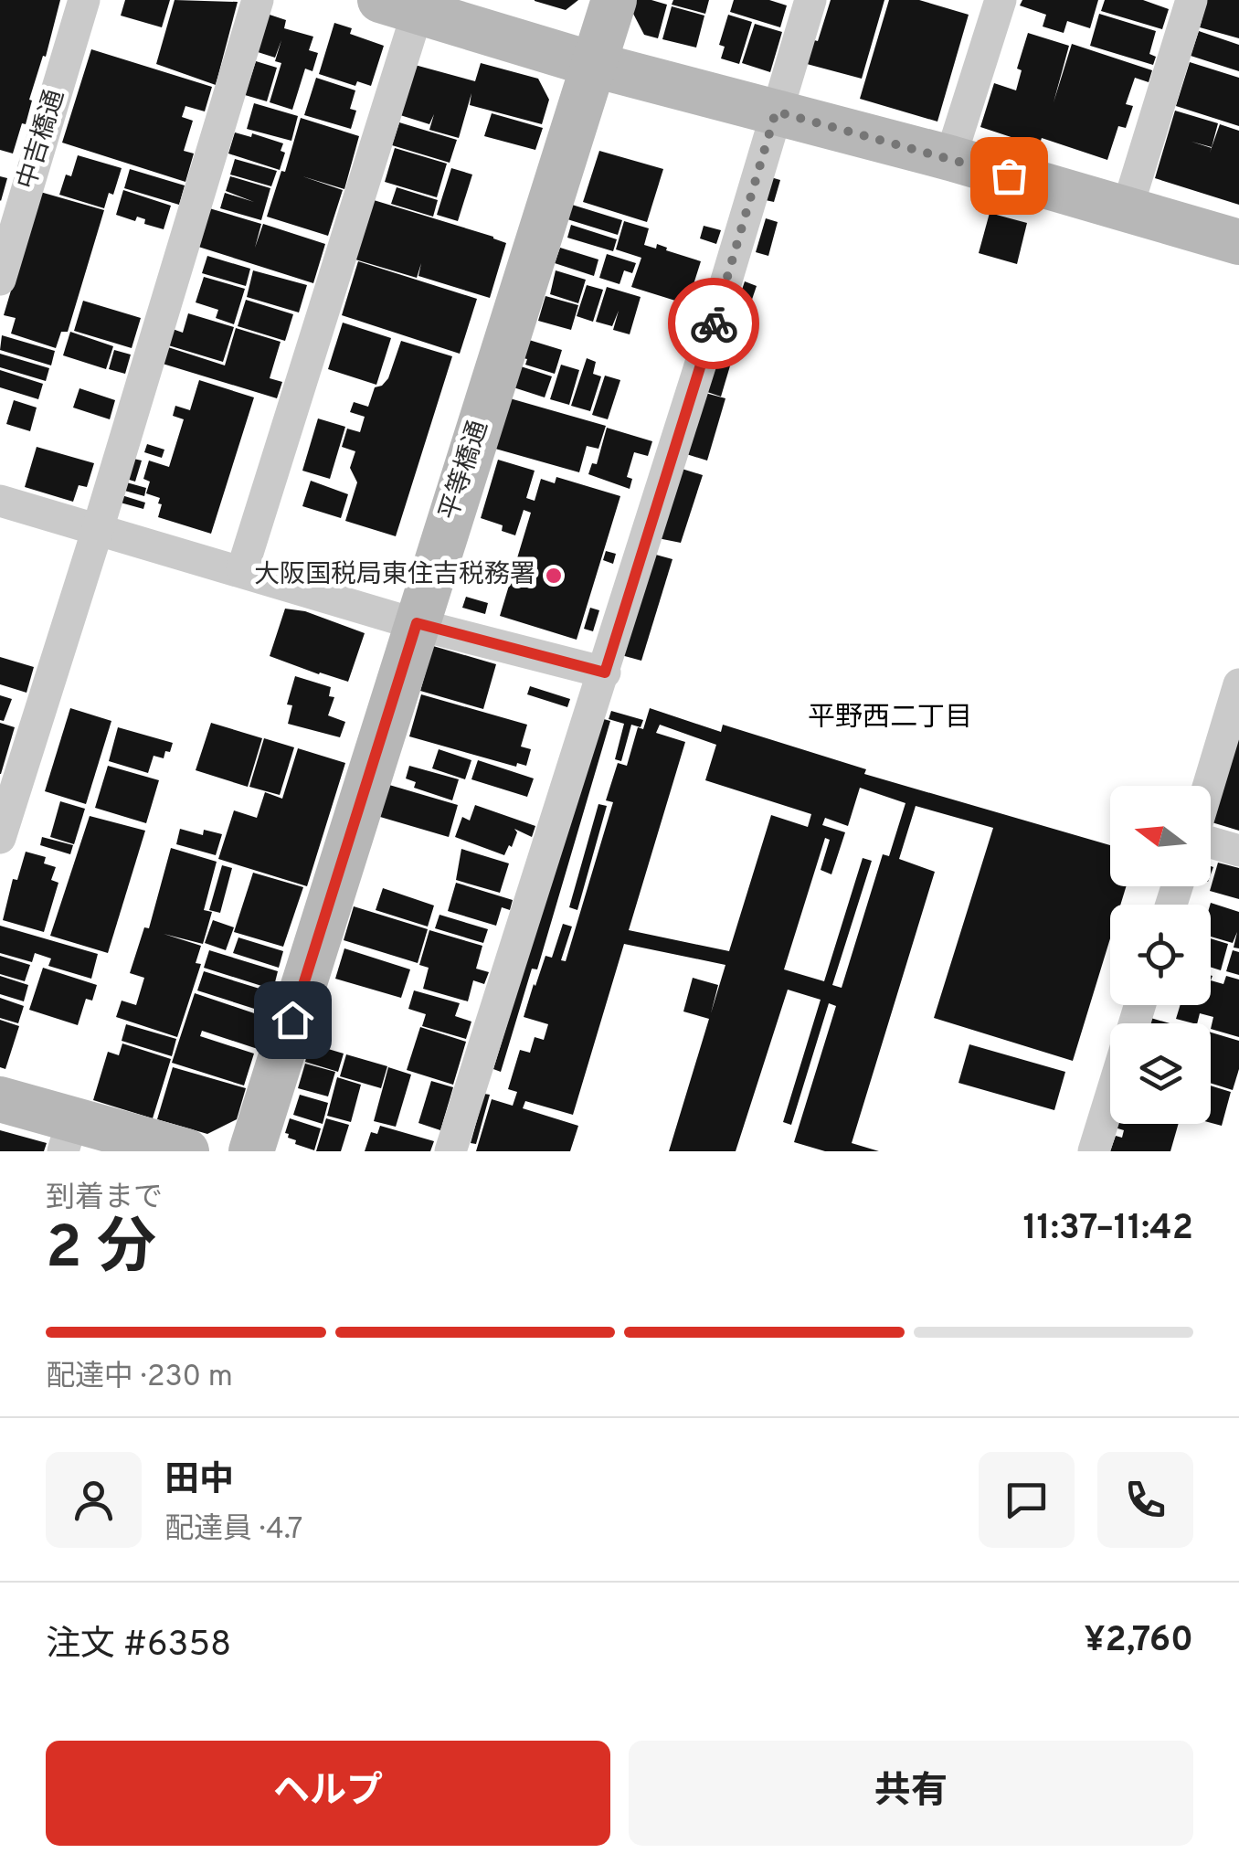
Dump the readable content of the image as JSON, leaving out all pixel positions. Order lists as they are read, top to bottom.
{
  "streets": {
    "street": ["中吉橋通", "平等橋通"]
  },
  "districts": ["平野西二丁目"],
  "places": ["大阪国税局東住吉税務署"],
  "north": "left",
  "page": {
    "heading": ["2 分", "到着まで", "11:37–11:42"],
    "panel": [
      "田中",
      "配達員 · 4.7",
      "注文 #6358",
      "¥2,760"
    ],
    "bar": "配達中 · 230 m",
    "buttons": ["ヘルプ", "共有"]
  }
}
